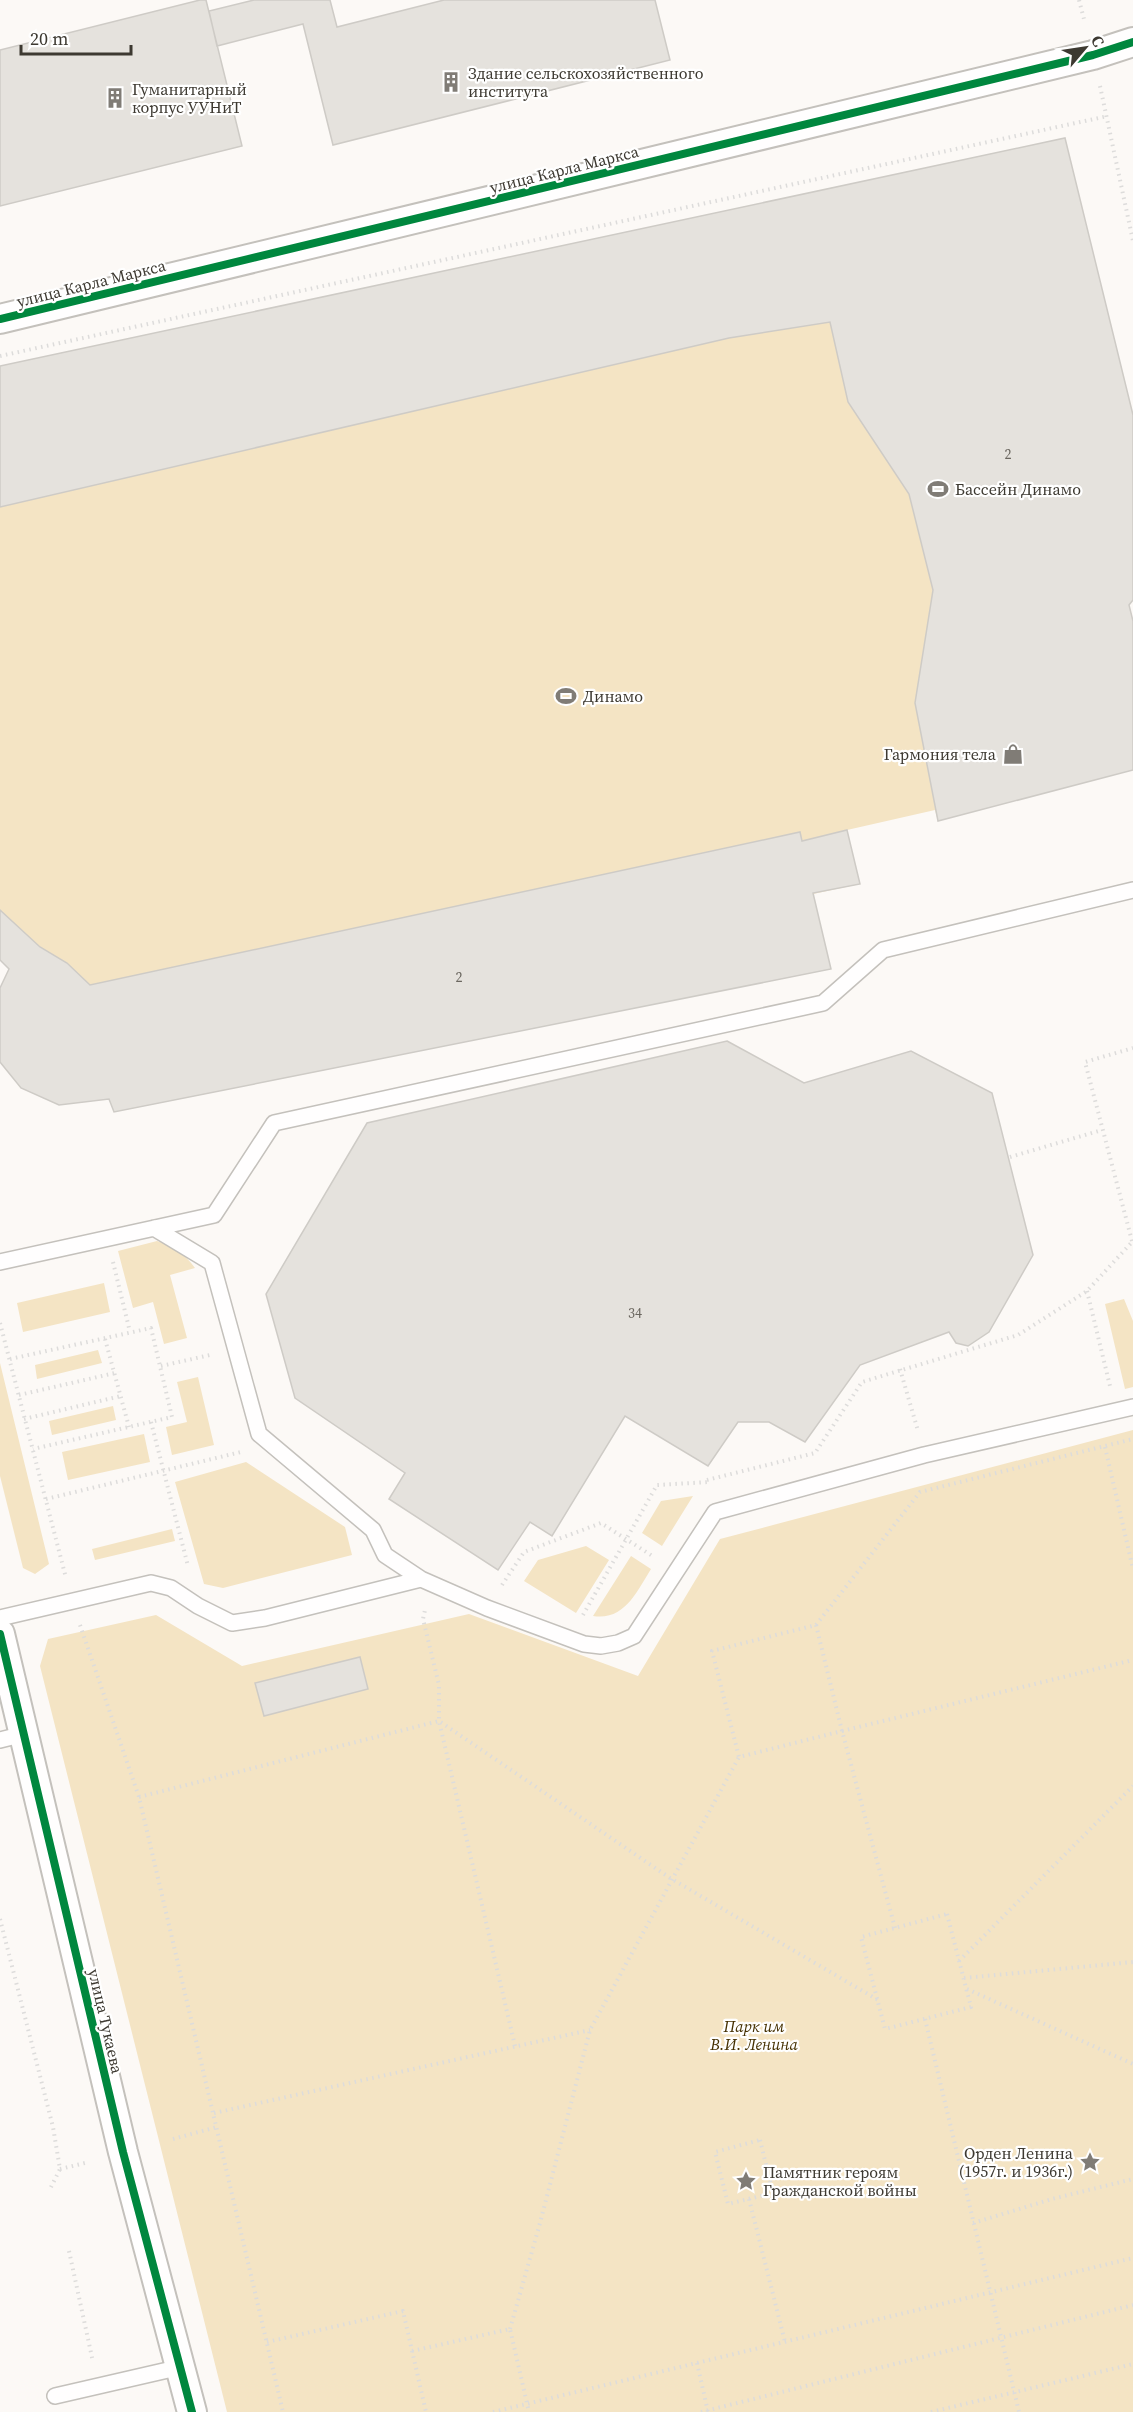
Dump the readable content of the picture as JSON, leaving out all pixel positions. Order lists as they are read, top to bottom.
{
  "streets": {
    "street": ["улица Карла Маркса", "улица Тукаева"]
  },
  "parks": ["Парк им В.И. Ленина"],
  "places": {
    "building": ["Здание сельскохозяйственного института", "Гуманитарный корпус УУНиТ"],
    "sports": ["Бассейн Динамо", "Динамо"],
    "shop": ["Гармония тела"],
    "place": ["Орден Ленина (1957г. и 1936г.)", "Памятник героям Гражданской войны"]
  },
  "house_numbers": ["2", "2", "34"],
  "scale_bar": "20 m",
  "north": "top right"
}
